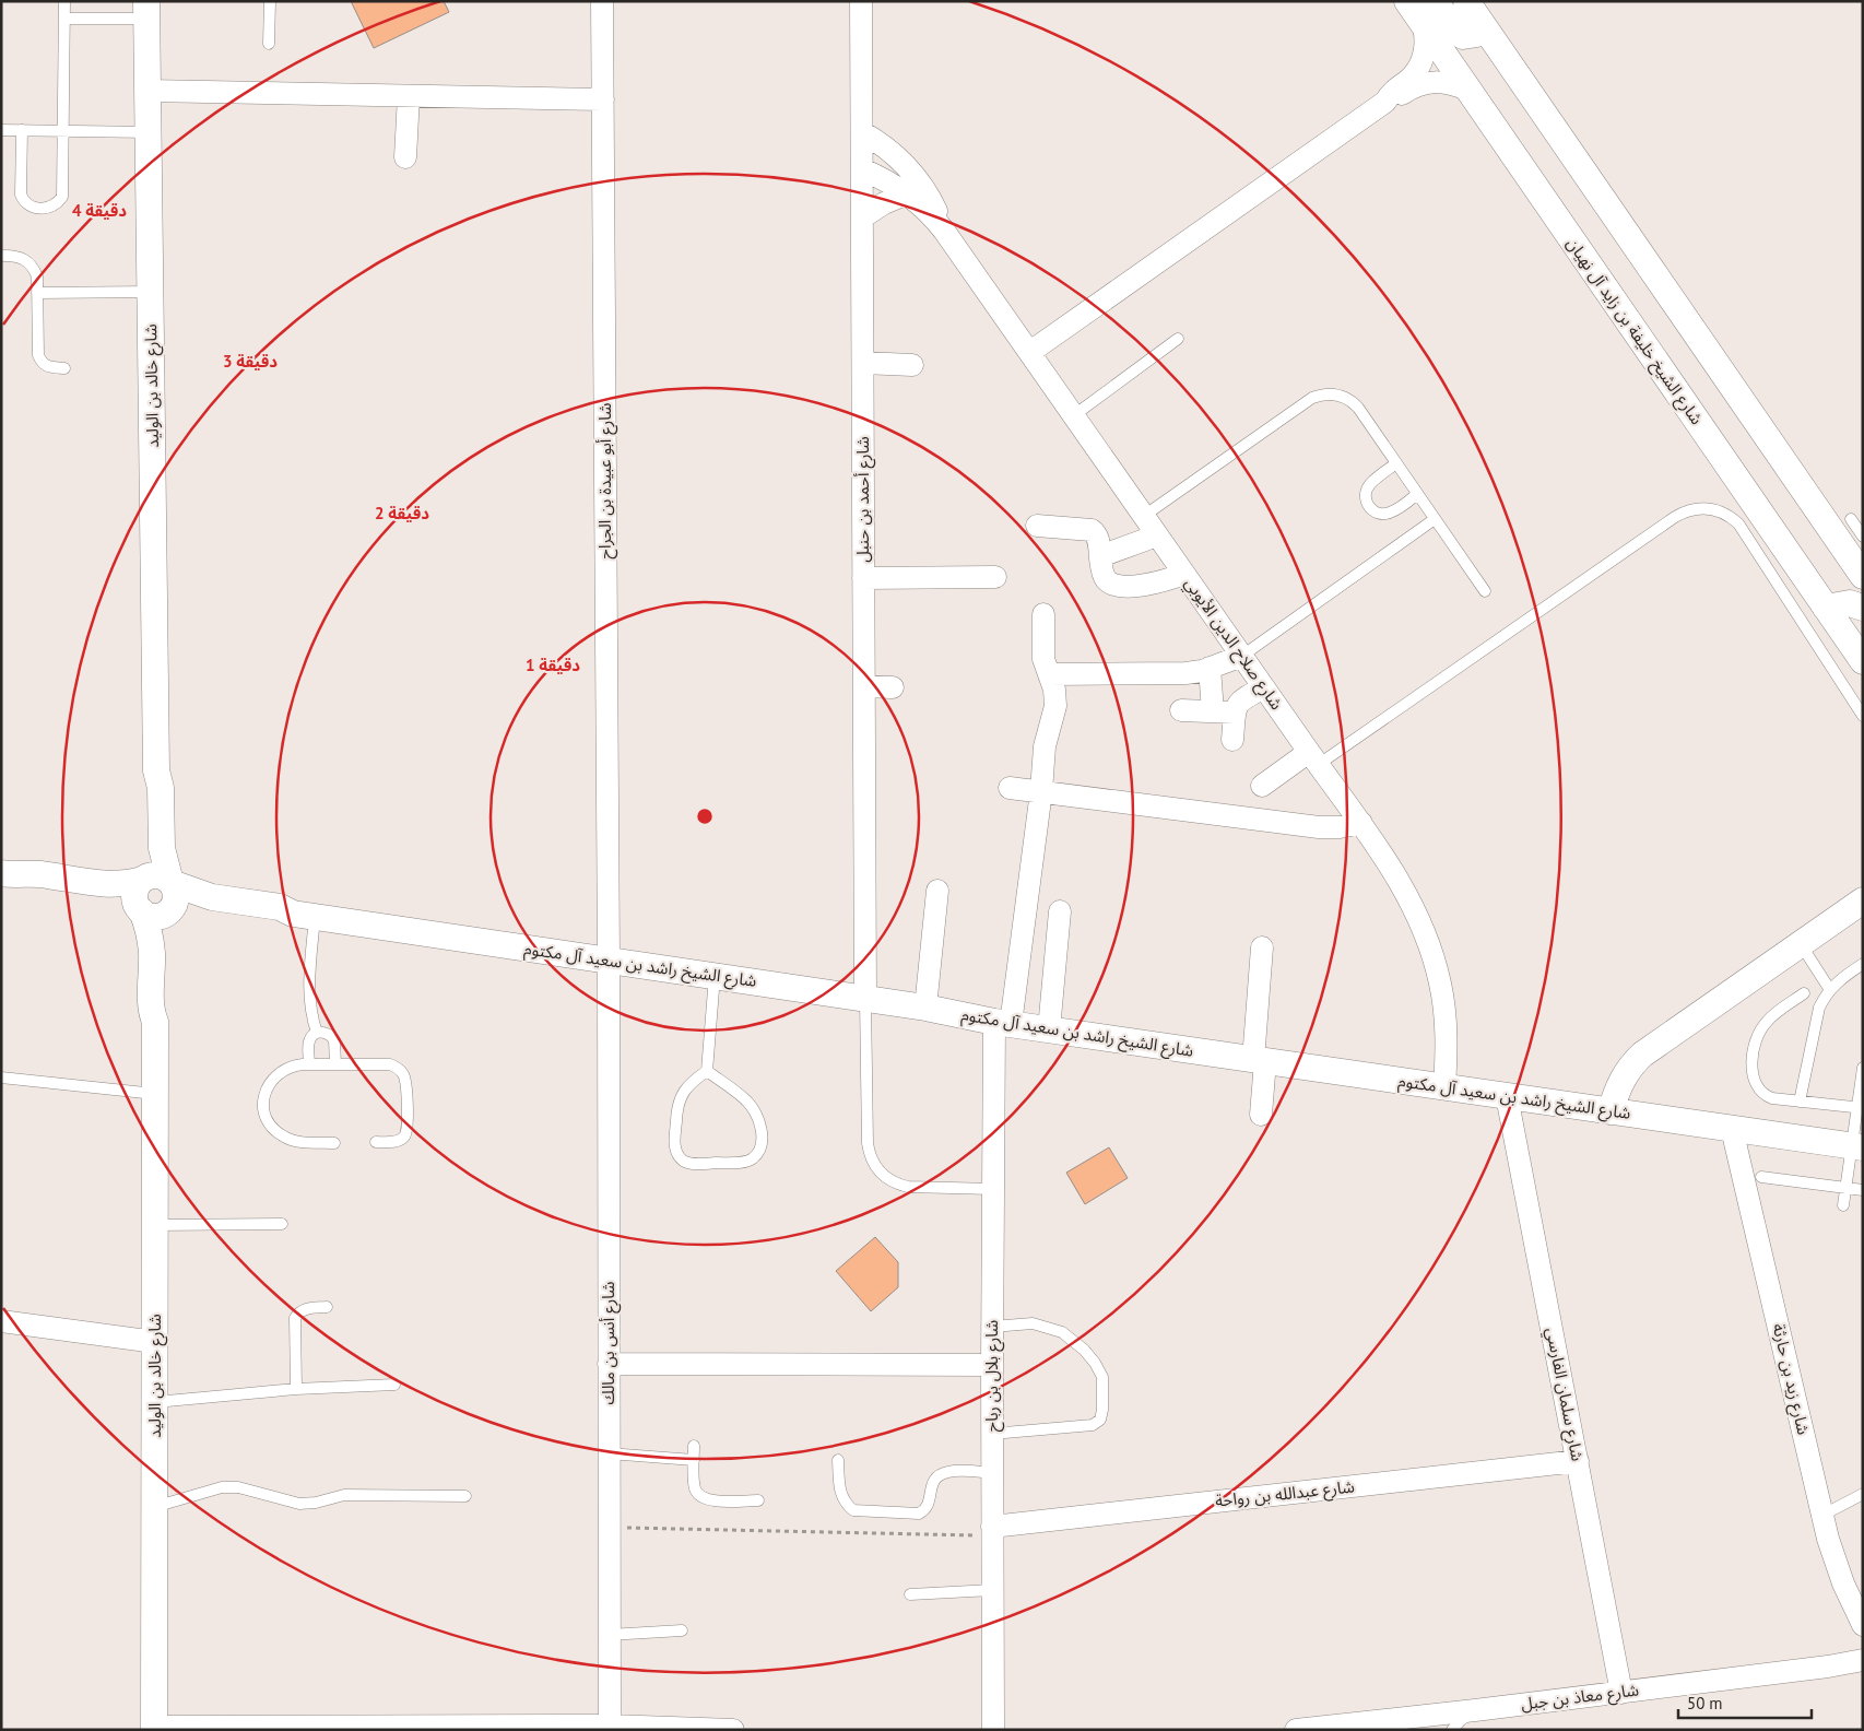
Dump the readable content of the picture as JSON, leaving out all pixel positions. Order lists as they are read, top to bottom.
{
  "streets": {
    "street": [
      "شارع الشيخ خليفة بن زايد آل نهيان",
      "شارع خالد بن الوليد",
      "شارع أبو عبيدة بن الجراح",
      "شارع أحمد بن حنبل",
      "شارع صلاح الدين الأيوبي",
      "شارع الشيخ راشد بن سعيد آل مكتوم",
      "شارع أنس بن مالك",
      "شارع بلال بن رباح",
      "شارع زيد بن حارثة",
      "شارع سلمان الفارسي",
      "شارع عبدالله بن رواحة",
      "شارع معاذ بن جبل"
    ]
  },
  "crossings": [
    ["شارع خالد بن الوليد", "شارع الشيخ راشد بن سعيد آل مكتوم"],
    ["شارع أبو عبيدة بن الجراح", "شارع الشيخ راشد بن سعيد آل مكتوم"],
    ["شارع أبو عبيدة بن الجراح", "شارع أنس بن مالك"],
    ["شارع أحمد بن حنبل", "شارع صلاح الدين الأيوبي"],
    ["شارع أحمد بن حنبل", "شارع الشيخ راشد بن سعيد آل مكتوم"],
    ["شارع صلاح الدين الأيوبي", "شارع الشيخ راشد بن سعيد آل مكتوم"],
    ["شارع الشيخ راشد بن سعيد آل مكتوم", "شارع أنس بن مالك"],
    ["شارع الشيخ راشد بن سعيد آل مكتوم", "شارع بلال بن رباح"],
    ["شارع الشيخ راشد بن سعيد آل مكتوم", "شارع زيد بن حارثة"],
    ["شارع الشيخ راشد بن سعيد آل مكتوم", "شارع سلمان الفارسي"],
    ["شارع بلال بن رباح", "شارع عبدالله بن رواحة"],
    ["شارع سلمان الفارسي", "شارع عبدالله بن رواحة"],
    ["شارع سلمان الفارسي", "شارع معاذ بن جبل"]
  ],
  "scale_bar": "50 m",
  "rings": [
    "4 دقيقة",
    "3 دقيقة",
    "2 دقيقة",
    "1 دقيقة"
  ]
}
